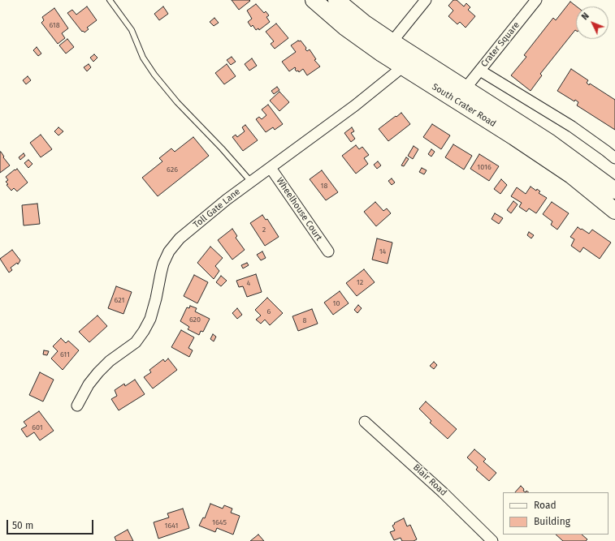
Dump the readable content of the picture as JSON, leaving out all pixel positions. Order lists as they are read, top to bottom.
{
  "streets": {
    "main road": ["South Crater Road"],
    "street": [
      "Crater Square",
      "Toll Gate Lane",
      "Wheelhouse Court",
      "Blair Road"
    ]
  },
  "crossings": [
    ["Crater Square", "South Crater Road"],
    ["South Crater Road", "Toll Gate Lane"],
    ["Toll Gate Lane", "Wheelhouse Court"]
  ],
  "house_numbers": [
    "618",
    "1016",
    "626",
    "18",
    "2",
    "14",
    "12",
    "4",
    "621",
    "10",
    "6",
    "620",
    "8",
    "611",
    "601",
    "1645",
    "1641"
  ],
  "legend": ["Road", "Building"],
  "scale_bar": "50 m",
  "north": "top left"
}
